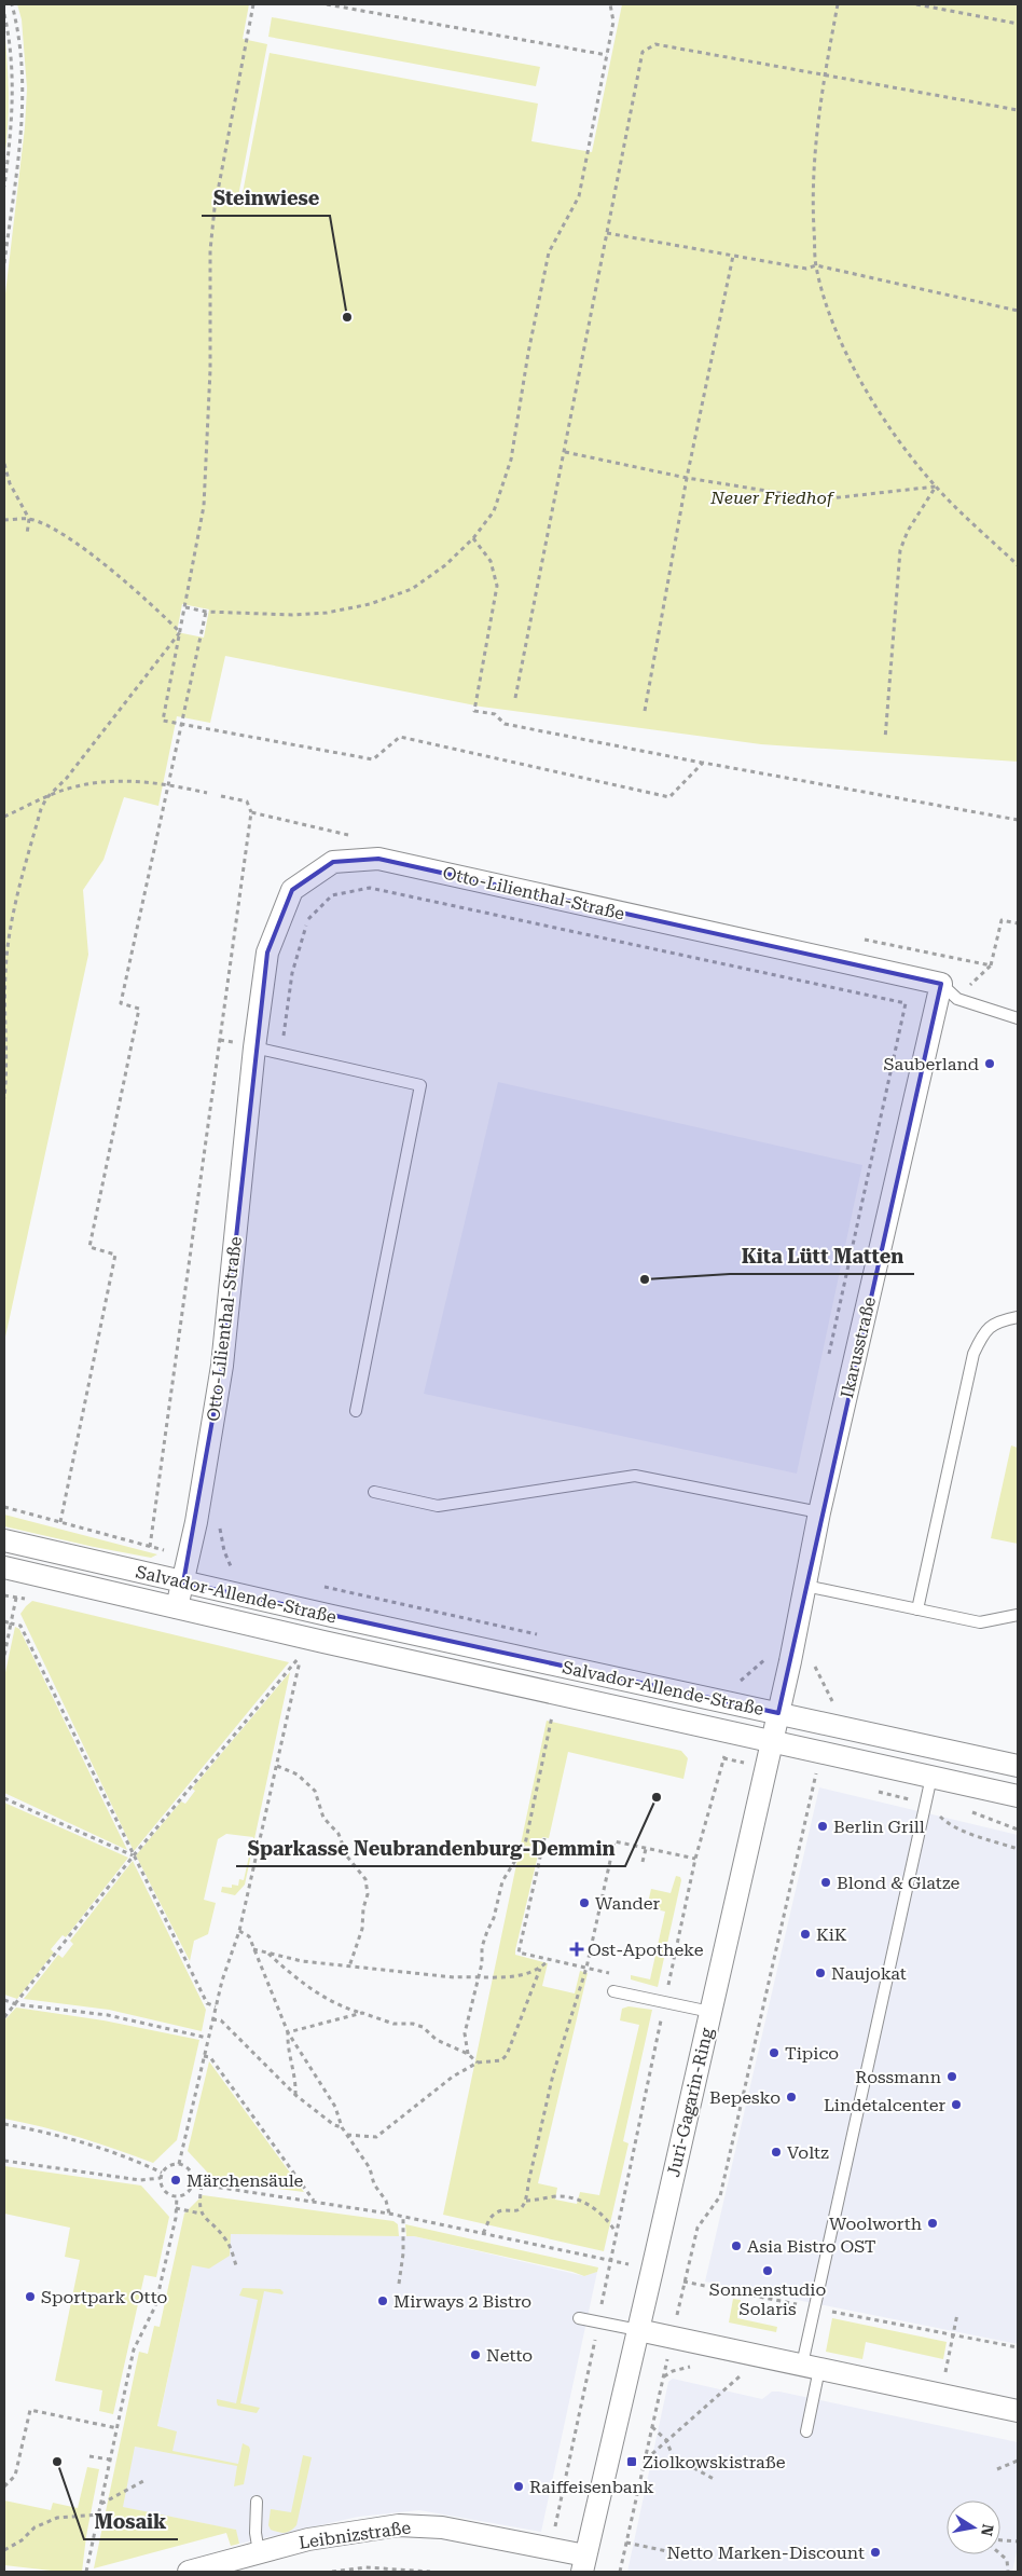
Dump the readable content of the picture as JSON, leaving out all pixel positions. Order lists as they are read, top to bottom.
{
  "streets": {
    "street": [
      "Otto-Lilienthal-Straße",
      "Ikarusstraße",
      "Salvador-Allende-Straße",
      "Juri-Gagarin-Ring",
      "Leibnizstraße"
    ]
  },
  "crossings": [
    ["Otto-Lilienthal-Straße", "Ikarusstraße"],
    ["Otto-Lilienthal-Straße", "Salvador-Allende-Straße"],
    ["Ikarusstraße", "Salvador-Allende-Straße"],
    ["Salvador-Allende-Straße", "Juri-Gagarin-Ring"]
  ],
  "parks": ["Neuer Friedhof"],
  "places": {
    "other": [
      "Steinwiese",
      "Sauberland",
      "Kita Lütt Matten",
      "Sparkasse Neubrandenburg-Demmin",
      "Berlin Grill",
      "Blond & Glatze",
      "Wander",
      "KiK",
      "Naujokat",
      "Tipico",
      "Rossmann",
      "Bepesko",
      "Lindetalcenter",
      "Voltz",
      "Märchensäule",
      "Woolworth",
      "Asia Bistro OST",
      "Sonnenstudio Solaris",
      "Sportpark Otto",
      "Mirways 2 Bistro",
      "Netto",
      "Mosaik",
      "Raiffeisenbank",
      "Netto Marken-Discount"
    ],
    "health": ["Ost-Apotheke"],
    "transit": ["Ziolkowskistraße"]
  },
  "north": "right"
}
